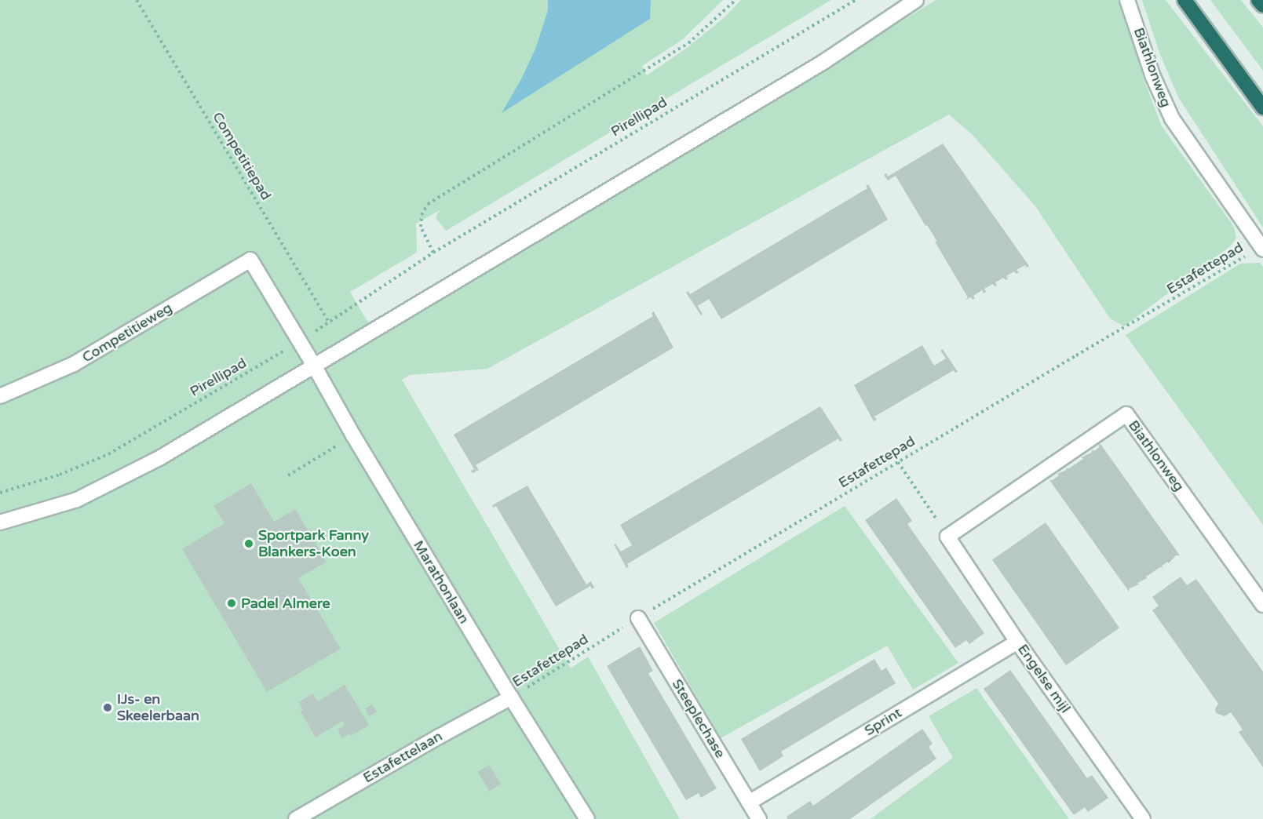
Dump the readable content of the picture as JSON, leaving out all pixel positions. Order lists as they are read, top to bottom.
{
  "streets": {
    "street": [
      "Biathlonweg",
      "Competitieweg",
      "Marathonlaan",
      "Engelse mijl",
      "Steeplechase",
      "Sprint",
      "Estafettelaan"
    ],
    "path": ["Pirellipad", "Competitiepad", "Estafettepad"]
  },
  "crossings": [
    ["Biathlonweg", "Engelse mijl"],
    ["Pirellipad", "Competitiepad"],
    ["Pirellipad", "Marathonlaan"],
    ["Estafettepad", "Marathonlaan"],
    ["Estafettepad", "Steeplechase"],
    ["Estafettepad", "Estafettelaan"],
    ["Competitieweg", "Marathonlaan"],
    ["Marathonlaan", "Estafettelaan"],
    ["Engelse mijl", "Sprint"],
    ["Steeplechase", "Sprint"]
  ],
  "places": ["Sportpark Fanny Blankers-Koen", "Padel Almere", "IJs- en Skeelerbaan"]
}
